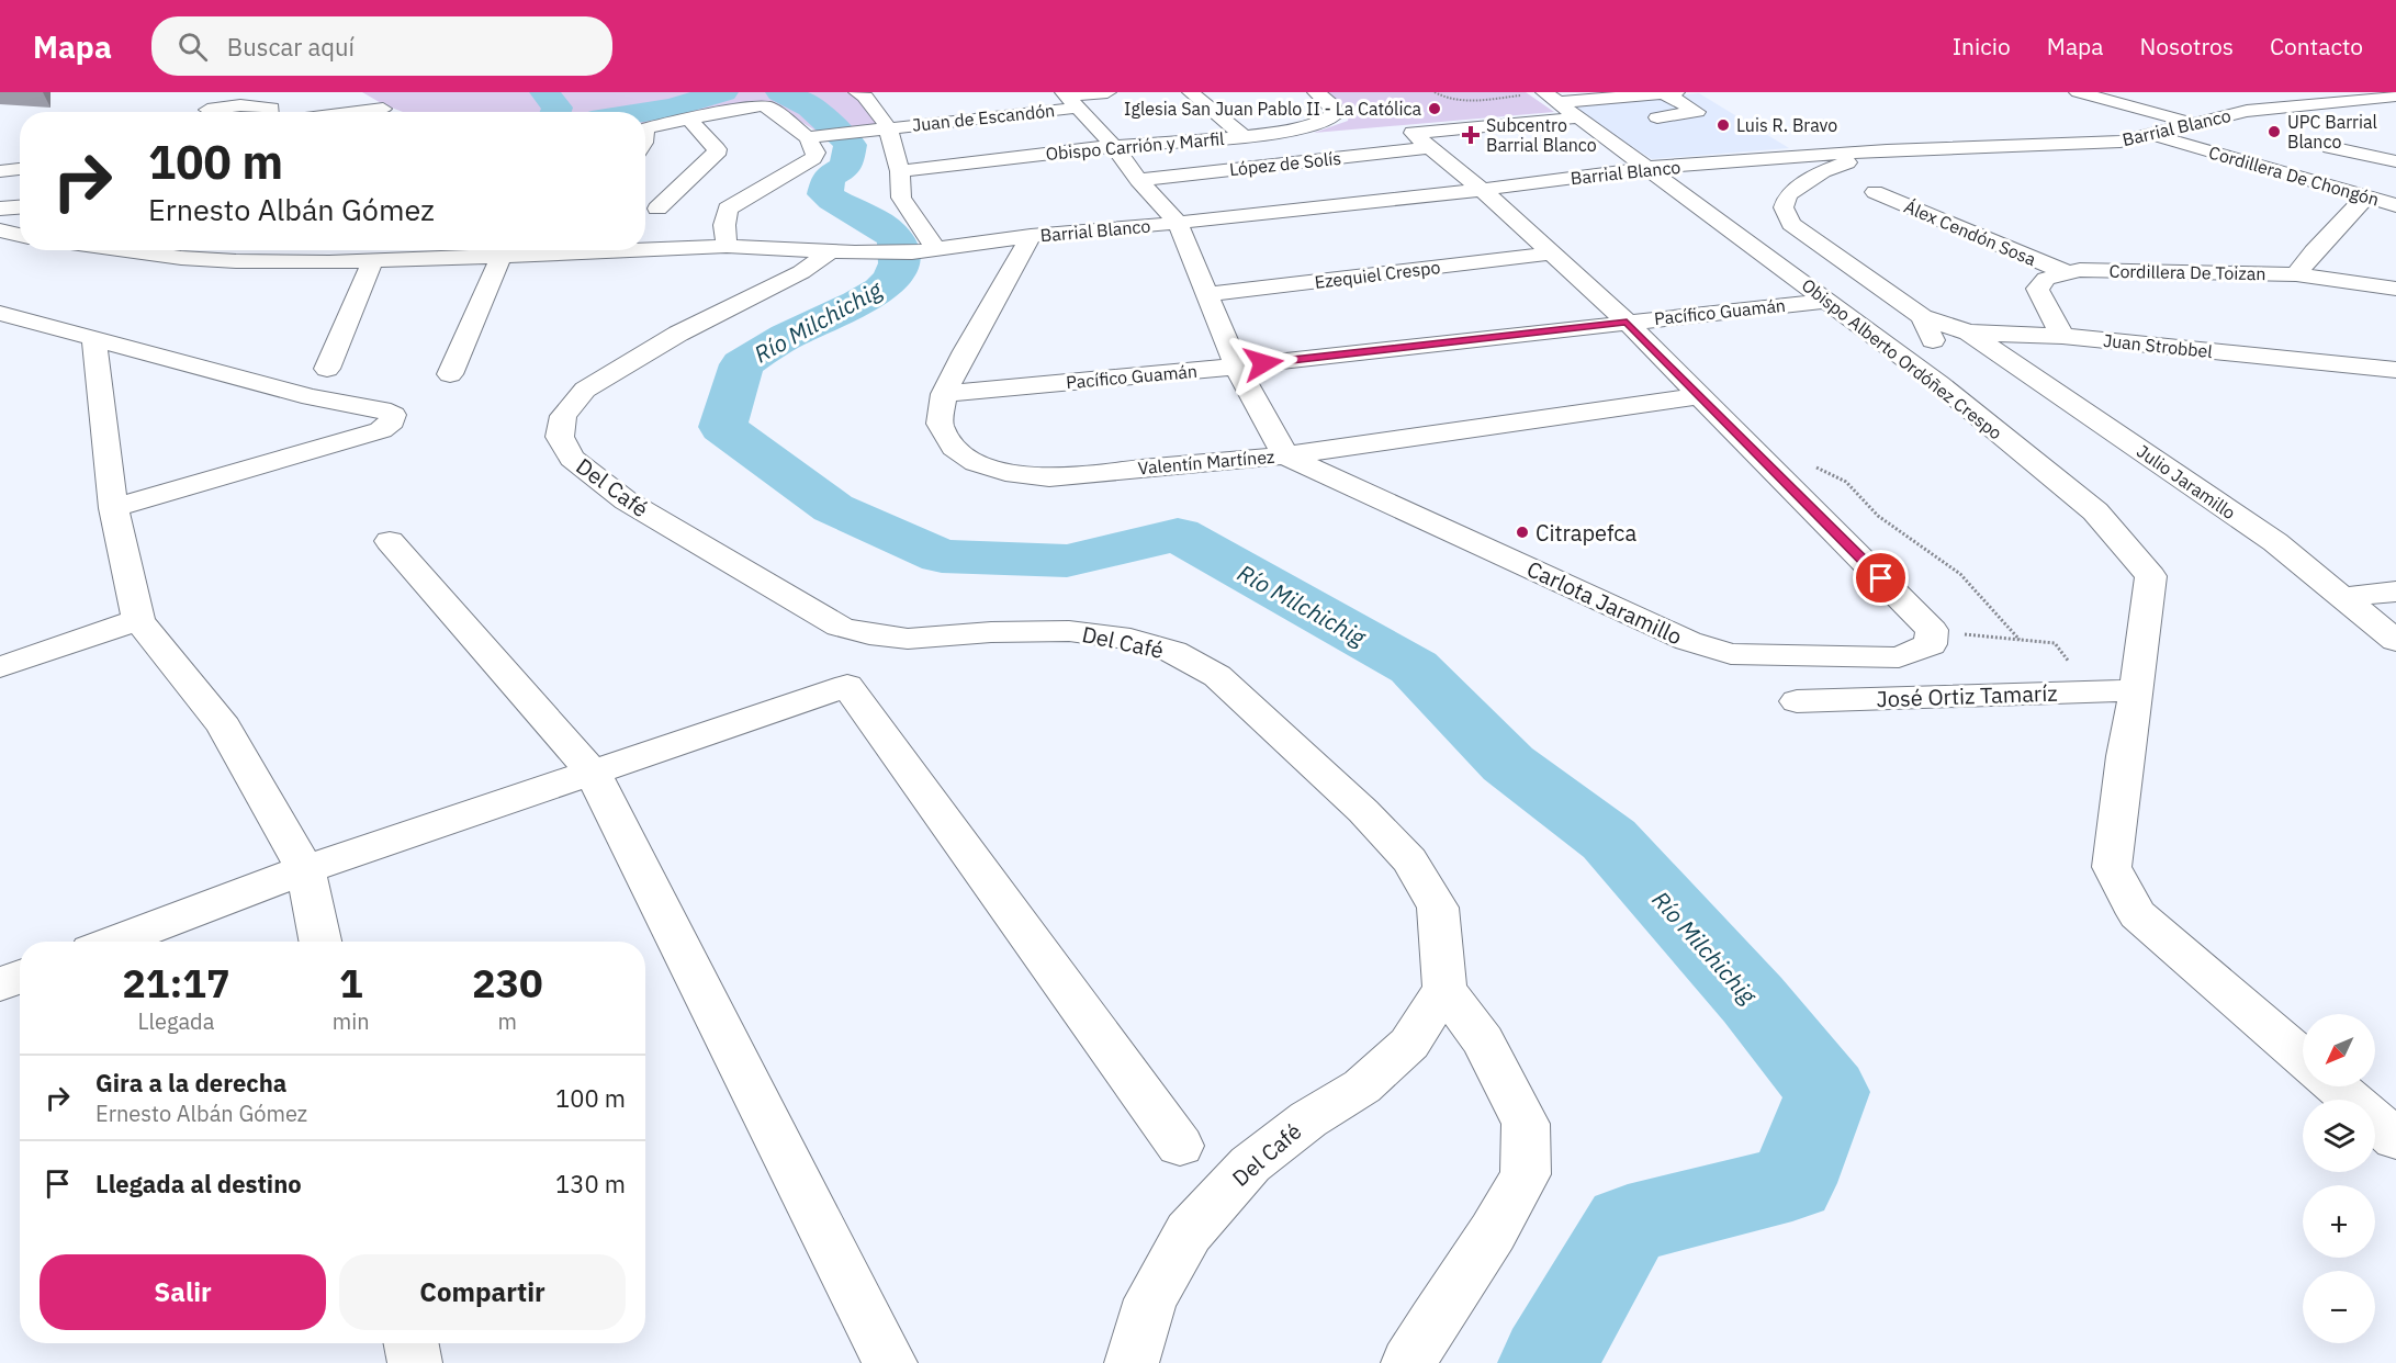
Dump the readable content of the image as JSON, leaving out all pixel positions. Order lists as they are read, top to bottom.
{
  "streets": {
    "street": [
      "Juan de Escandón",
      "Barrial Blanco",
      "Obispo Carrión y Marfil",
      "López de Solís",
      "Cordillera De Chongón",
      "Álex Cendón Sosa",
      "Cordillera De Toizan",
      "Ezequiel Crespo",
      "Pacífico Guamán",
      "Juan Strobbel",
      "Obispo Alberto Ordóñez Crespo",
      "Valentín Martínez",
      "Julio Jaramillo",
      "Del Café",
      "Carlota Jaramillo",
      "José Ortiz Tamaríz"
    ]
  },
  "crossings": [
    ["Barrial Blanco", "Cordillera De Chongón"],
    ["Barrial Blanco", "Obispo Alberto Ordóñez Crespo"],
    ["Barrial Blanco", "Valentín Martínez"],
    ["Barrial Blanco", "Del Café"],
    ["Álex Cendón Sosa", "Cordillera De Toizan"],
    ["Cordillera De Toizan", "Juan Strobbel"],
    ["Pacífico Guamán", "Obispo Alberto Ordóñez Crespo"],
    ["Pacífico Guamán", "Valentín Martínez"],
    ["Juan Strobbel", "Julio Jaramillo"],
    ["Obispo Alberto Ordóñez Crespo", "José Ortiz Tamaríz"],
    ["Valentín Martínez", "Carlota Jaramillo"]
  ],
  "water": ["Río Milchichig"],
  "places": {
    "other": [
      "Iglesia San Juan Pablo II - La Católica",
      "Luis R. Bravo",
      "UPC Barrial Blanco",
      "Citrapefca"
    ],
    "health": ["Subcentro Barrial Blanco"]
  },
  "north": "bottom left",
  "page": {
    "header": "Mapa",
    "search": "Buscar aquí",
    "nav": [
      "Inicio",
      "Mapa",
      "Nosotros",
      "Contacto"
    ],
    "turn": ["100 m", "Ernesto Albán Gómez"],
    "eta": [
      "21:17",
      "Llegada",
      "1",
      "min",
      "230",
      "m"
    ],
    "map_buttons": ["+", "−"],
    "list": [
      {
        "name": "Gira a la derecha",
        "note": "Ernesto Albán Gómez",
        "value": "100 m"
      },
      {
        "name": "Llegada al destino",
        "value": "130 m"
      }
    ],
    "buttons": ["Salir", "Compartir"]
  }
}
